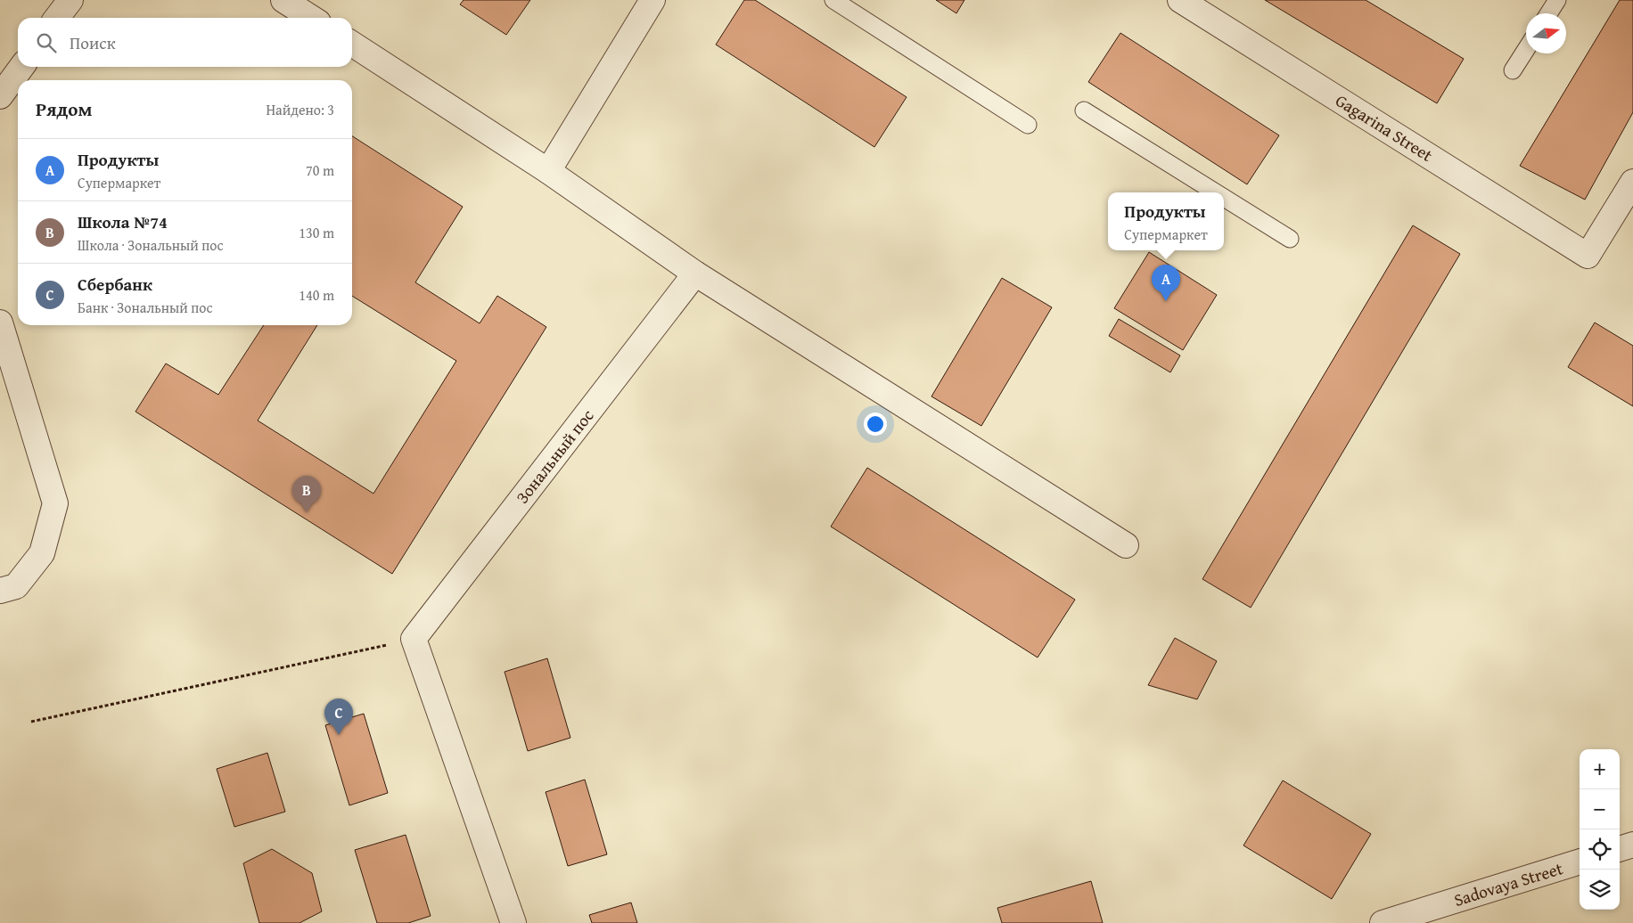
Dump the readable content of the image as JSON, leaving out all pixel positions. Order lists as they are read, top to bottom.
{
  "streets": {
    "street": ["Gagarina Street", "Зональный пос", "Sadovaya Street"]
  },
  "north": "right",
  "page": {
    "search": "Поиск",
    "heading": ["Рядом", "Найдено: 3"],
    "list": [
      {
        "mark": "A",
        "name": "Продукты",
        "note": "Супермаркет",
        "value": "70 m"
      },
      {
        "mark": "B",
        "name": "Школа №74",
        "note": "Школа · Зональный пос",
        "value": "130 m"
      },
      {
        "mark": "C",
        "name": "Сбербанк",
        "note": "Банк · Зональный пос",
        "value": "140 m"
      }
    ],
    "popup": ["Продукты", "Супермаркет"],
    "pins": ["A", "B", "C"],
    "map_buttons": ["+", "−"]
  }
}
